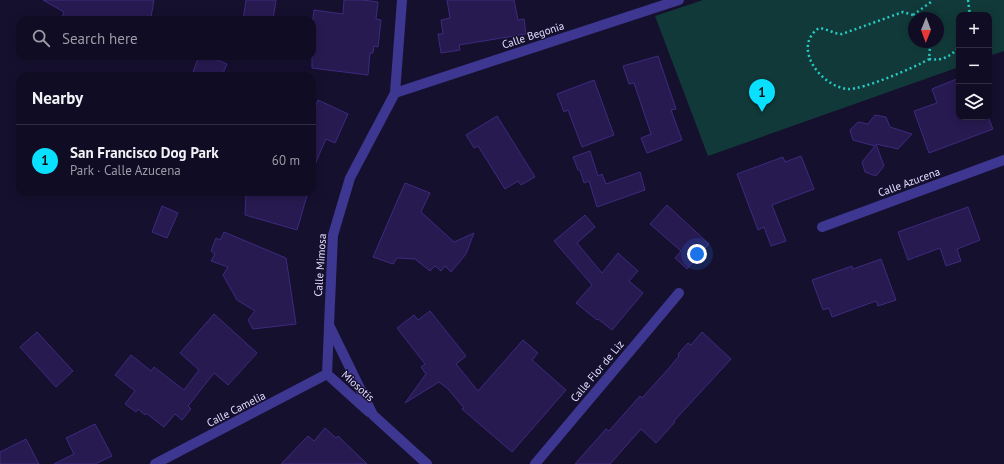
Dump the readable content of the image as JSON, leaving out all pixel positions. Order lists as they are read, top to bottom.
{
  "streets": {
    "street": [
      "Calle Begonia",
      "Calle Azucena",
      "Calle Mimosa",
      "Calle Flor de Liz",
      "Miosotis",
      "Calle Camelia"
    ]
  },
  "crossings": [
    ["Calle Begonia", "Calle Mimosa"],
    ["Calle Mimosa", "Miosotis"],
    ["Miosotis", "Calle Camelia"]
  ],
  "north": "bottom",
  "page": {
    "map_buttons": ["+", "−"],
    "search": "Search here",
    "heading": "Nearby",
    "pins": "1",
    "list": [
      {
        "mark": "1",
        "name": "San Francisco Dog Park",
        "note": "Park · Calle Azucena",
        "value": "60 m"
      }
    ]
  }
}
